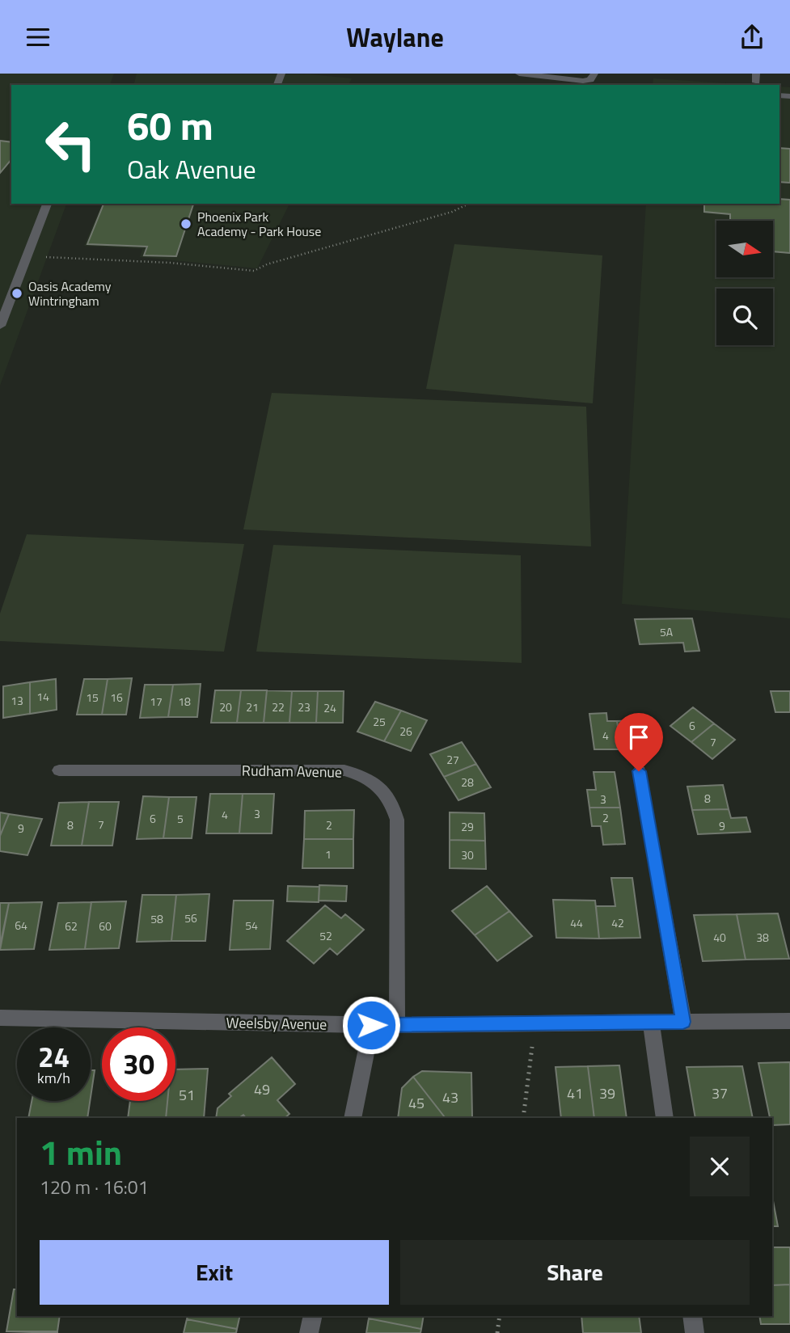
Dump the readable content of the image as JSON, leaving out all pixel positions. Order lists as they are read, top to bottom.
{
  "streets": {
    "street": ["Rudham Avenue", "Weelsby Avenue"]
  },
  "crossings": [
    ["Rudham Avenue", "Weelsby Avenue"]
  ],
  "places": ["Phoenix Park Academy - Park House", "Oasis Academy Wintringham"],
  "house_numbers": [
    "5A",
    "14",
    "15",
    "16",
    "13",
    "17",
    "18",
    "20",
    "21",
    "22",
    "23",
    "24",
    "25",
    "6",
    "26",
    "4",
    "7",
    "27",
    "28",
    "8",
    "3",
    "3",
    "4",
    "2",
    "6",
    "5",
    "7",
    "8",
    "2",
    "9",
    "29",
    "9",
    "1",
    "30",
    "56",
    "58",
    "44",
    "42",
    "64",
    "54",
    "62",
    "60",
    "52",
    "40",
    "38",
    "49",
    "41",
    "39",
    "37",
    "51",
    "43",
    "45"
  ],
  "north": "right",
  "page": {
    "header": "Waylane",
    "turn": ["60 m", "Oak Avenue"],
    "speed": "24 km/h",
    "limit": "30",
    "heading": ["1 min", "120 m · 16:01"],
    "buttons": ["Exit", "Share"]
  }
}
